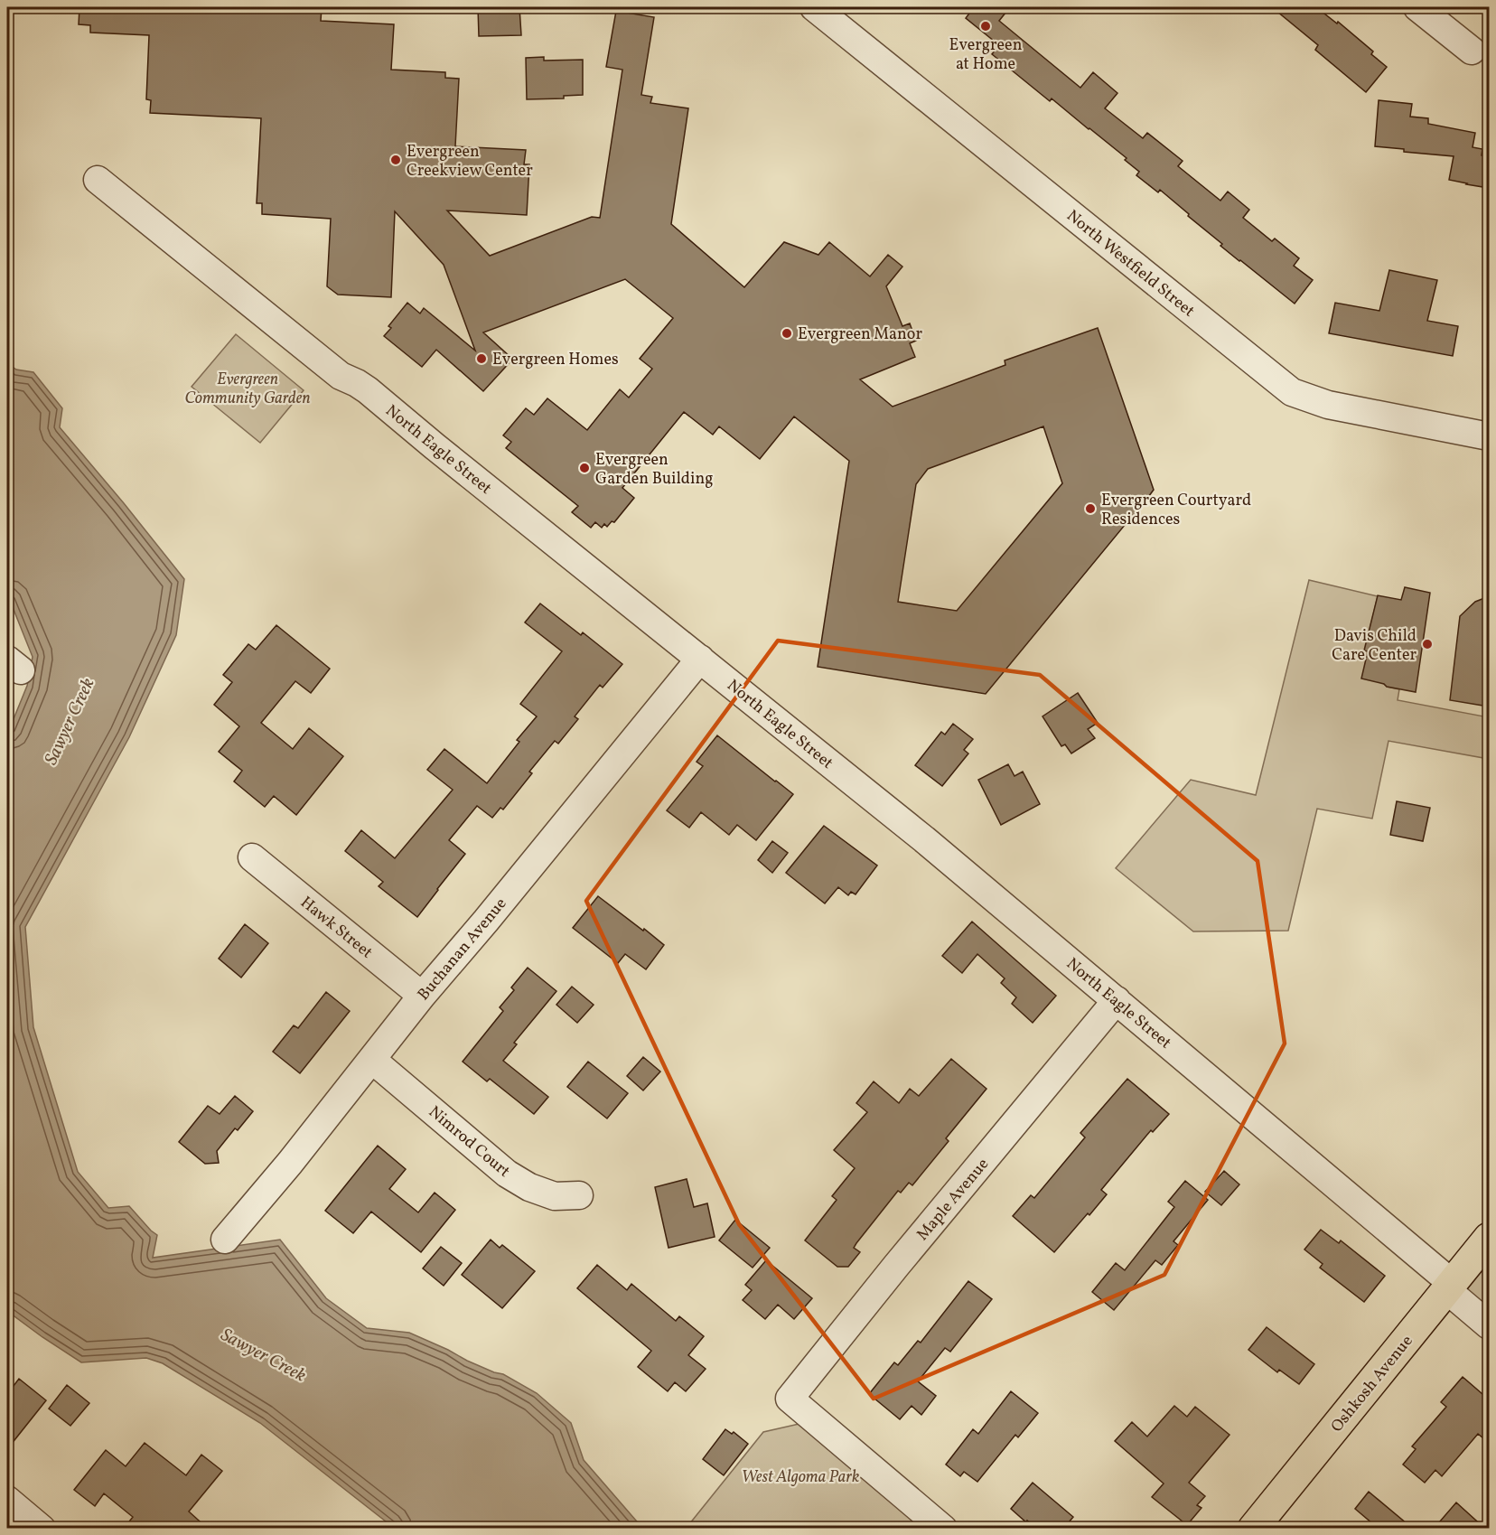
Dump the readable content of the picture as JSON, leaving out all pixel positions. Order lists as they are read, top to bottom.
{
  "streets": {
    "main road": ["Oshkosh Avenue"],
    "street": [
      "North Westfield Street",
      "North Eagle Street",
      "Hawk Street",
      "Buchanan Avenue",
      "Nimrod Court",
      "Maple Avenue"
    ]
  },
  "crossings": [
    ["North Eagle Street", "Buchanan Avenue"],
    ["North Eagle Street", "Maple Avenue"],
    ["North Eagle Street", "Oshkosh Avenue"],
    ["Hawk Street", "Buchanan Avenue"],
    ["Buchanan Avenue", "Nimrod Court"]
  ],
  "water": ["Sawyer Creek"],
  "parks": ["Evergreen Community Garden", "West Algoma Park"],
  "places": [
    "Evergreen at Home",
    "Evergreen Creekview Center",
    "Evergreen Manor",
    "Evergreen Homes",
    "Evergreen Garden Building",
    "Evergreen Courtyard Residences",
    "Davis Child Care Center"
  ]
}
